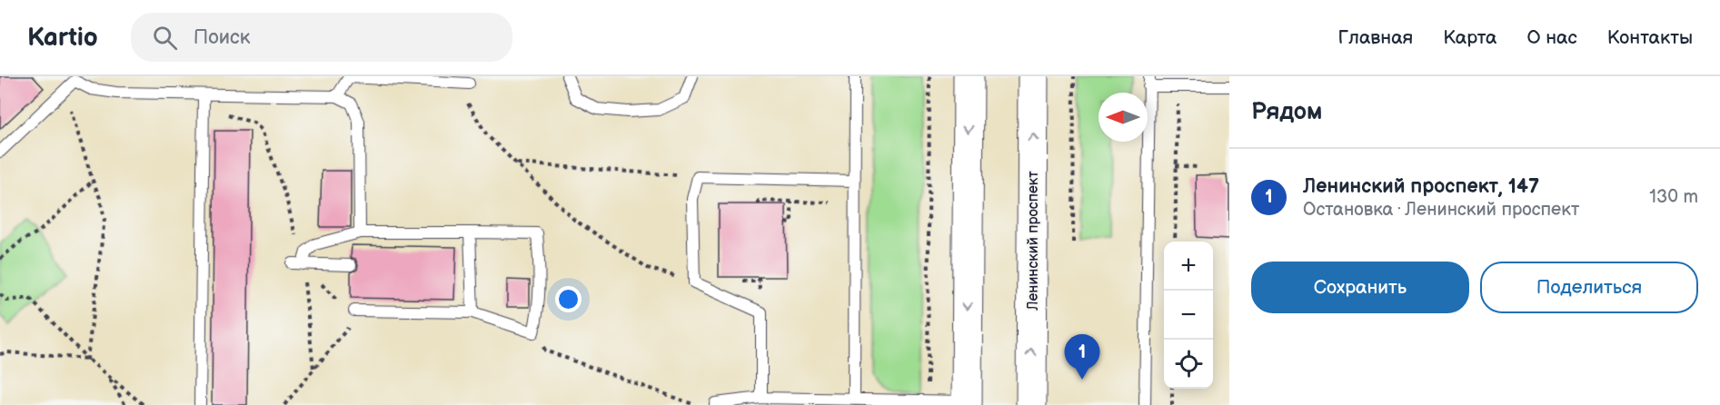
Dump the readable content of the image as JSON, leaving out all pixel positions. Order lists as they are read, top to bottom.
{
  "streets": {
    "main road": ["Ленинский проспект"]
  },
  "north": "left",
  "page": {
    "header": "Kartio",
    "search": "Поиск",
    "nav": [
      "Главная",
      "Карта",
      "О нас",
      "Контакты"
    ],
    "heading": "Рядом",
    "list": [
      {
        "mark": "1",
        "name": "Ленинский проспект, 147",
        "note": "Остановка · Ленинский проспект",
        "value": "130 m"
      }
    ],
    "map_buttons": ["+", "−"],
    "buttons": ["Сохранить", "Поделиться"],
    "pins": "1"
  }
}
